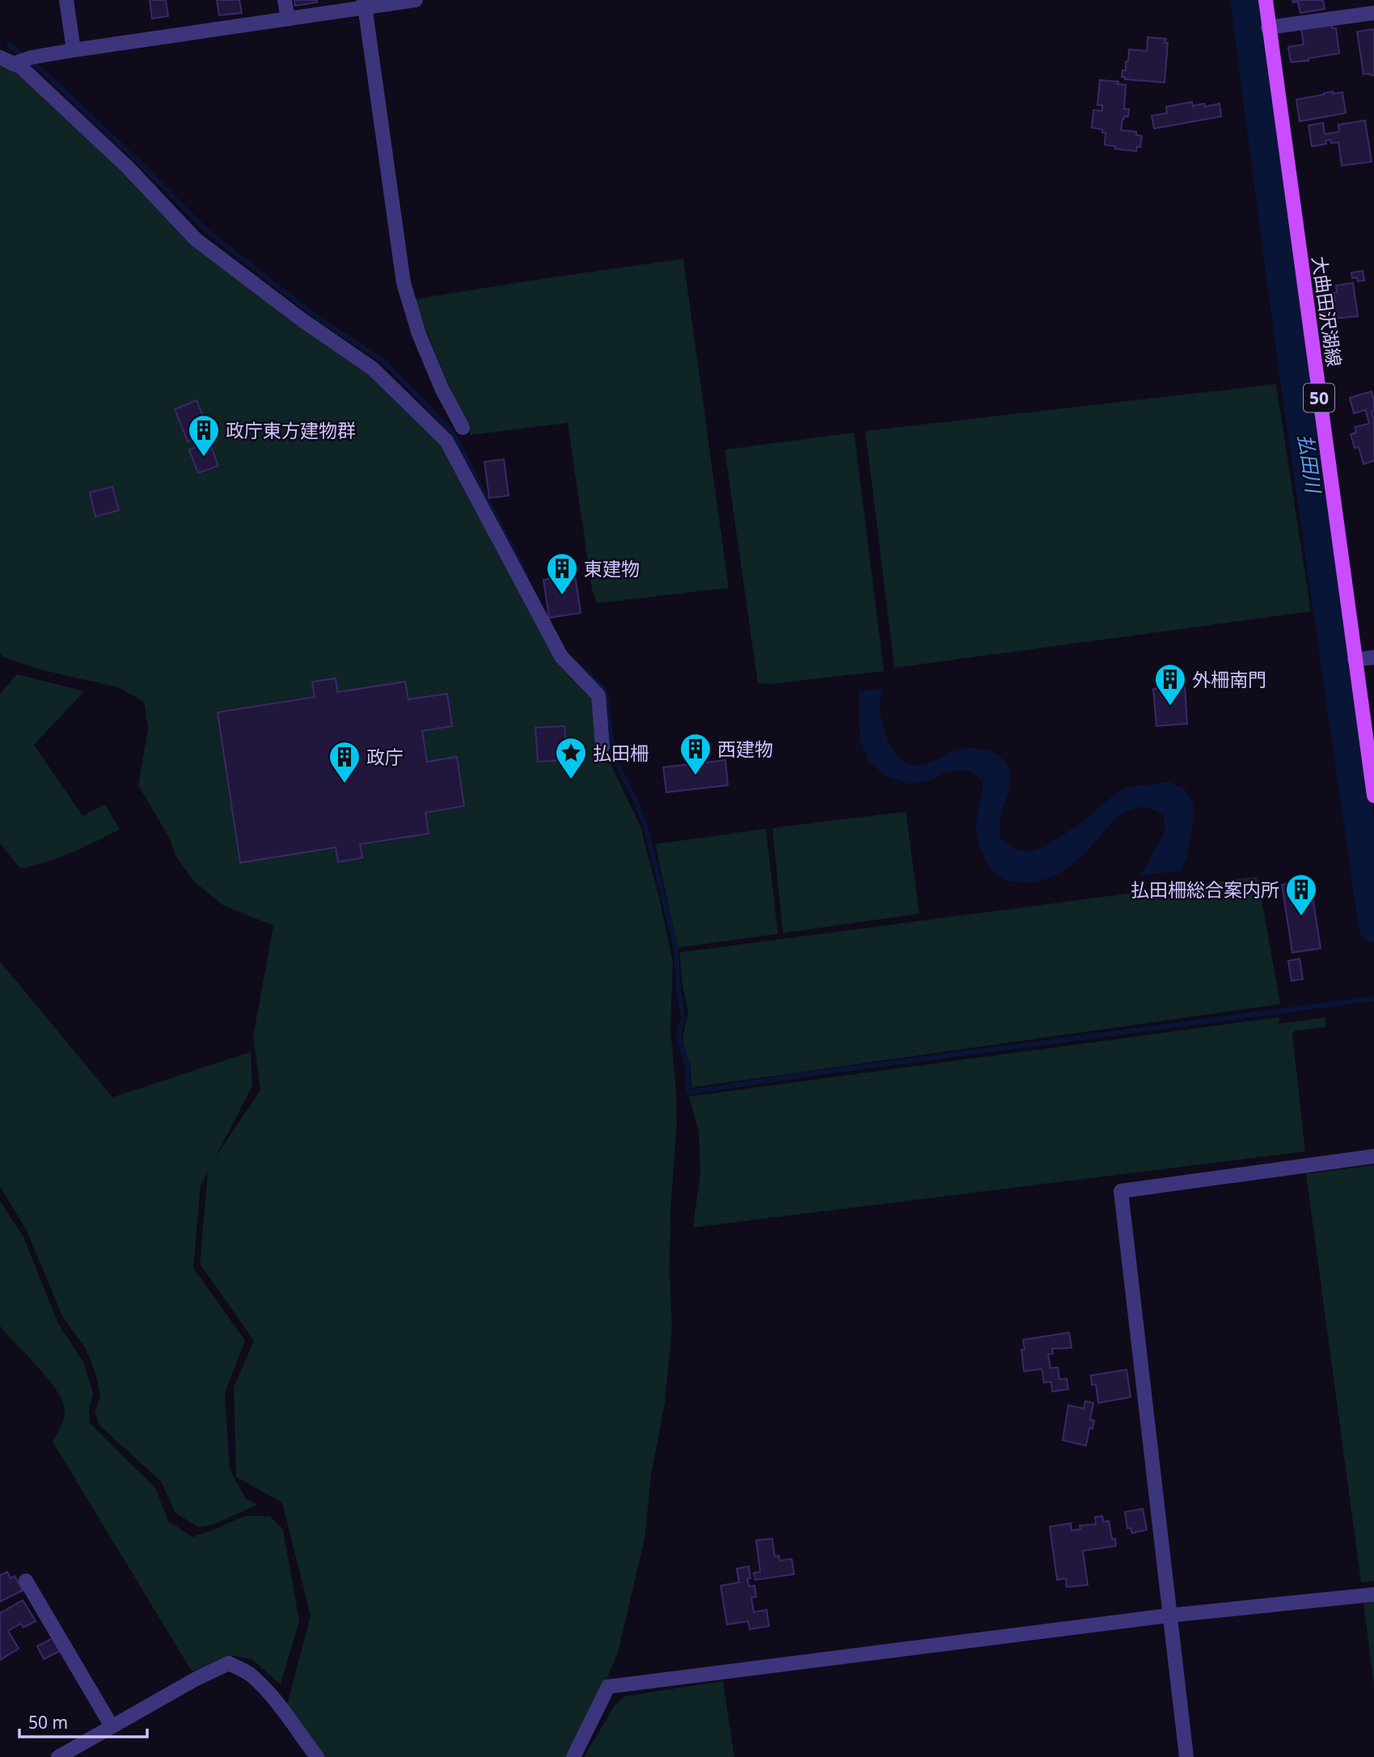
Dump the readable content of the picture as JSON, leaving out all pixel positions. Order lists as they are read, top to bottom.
{
  "streets": {
    "main road": ["大曲田沢湖線", "50"]
  },
  "water": ["払田川"],
  "places": {
    "building": [
      "政庁東方建物群",
      "東建物",
      "外柵南門",
      "西建物",
      "政庁",
      "払田柵総合案内所"
    ],
    "place": ["払田柵"]
  },
  "scale_bar": "50 m"
}
